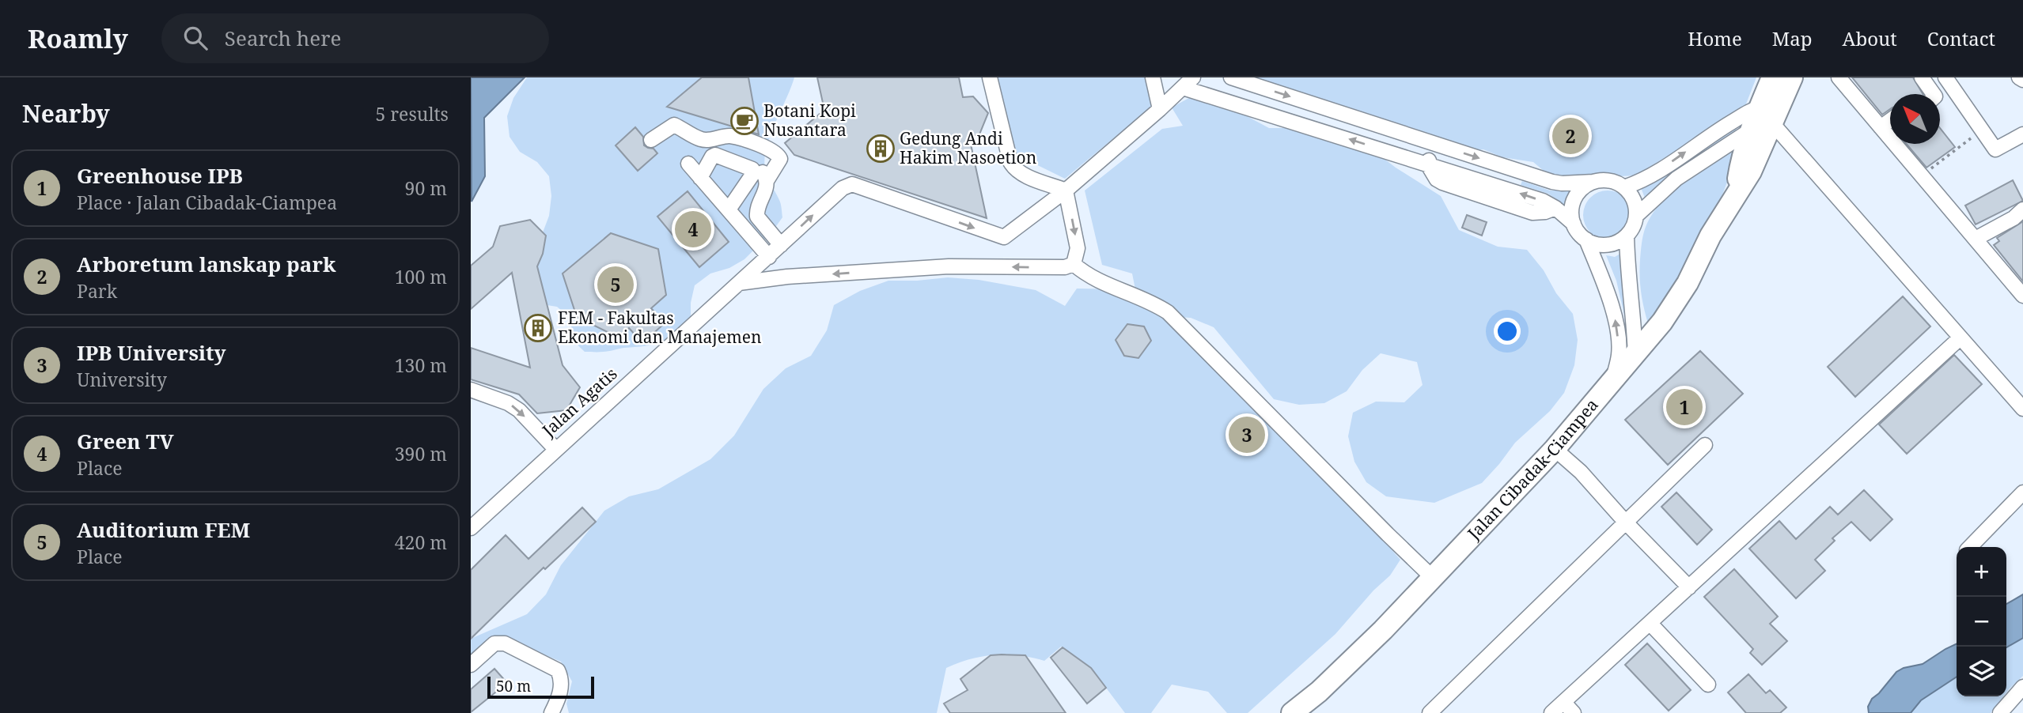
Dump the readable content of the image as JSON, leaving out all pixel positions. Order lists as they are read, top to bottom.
{
  "streets": {
    "highway": ["Jalan Cibadak-Ciampea"],
    "street": ["Jalan Agatis"]
  },
  "places": {
    "cafe": ["Botani Kopi Nusantara"],
    "building": ["Gedung Andi Hakim Nasoetion", "FEM - Fakultas Ekonomi dan Manajemen"]
  },
  "scale_bar": "50 m",
  "north": "top left",
  "page": {
    "header": "Roamly",
    "search": "Search here",
    "nav": [
      "Home",
      "Map",
      "About",
      "Contact"
    ],
    "heading": ["Nearby", "5 results"],
    "pins": [
      "2",
      "4",
      "5",
      "1",
      "3"
    ],
    "list": [
      {
        "mark": "1",
        "name": "Greenhouse IPB",
        "note": "Place · Jalan Cibadak-Ciampea",
        "value": "90 m"
      },
      {
        "mark": "2",
        "name": "Arboretum lanskap park",
        "note": "Park",
        "value": "100 m"
      },
      {
        "mark": "3",
        "name": "IPB University",
        "note": "University",
        "value": "130 m"
      },
      {
        "mark": "4",
        "name": "Green TV",
        "note": "Place",
        "value": "390 m"
      },
      {
        "mark": "5",
        "name": "Auditorium FEM",
        "note": "Place",
        "value": "420 m"
      }
    ],
    "map_buttons": ["+", "−"],
    "scale": "50 m"
  }
}
